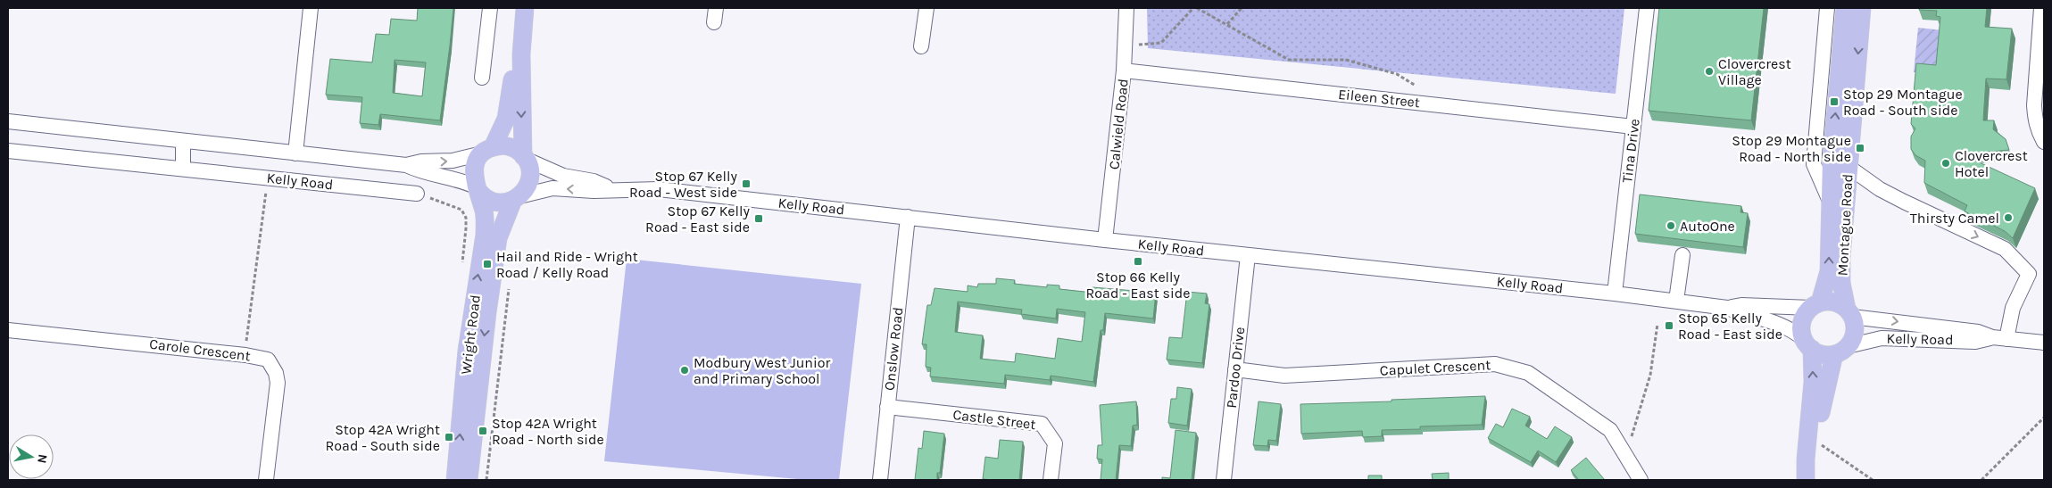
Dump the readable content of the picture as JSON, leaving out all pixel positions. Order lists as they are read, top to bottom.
{
  "streets": {
    "main road": ["Montague Road", "Wright Road"],
    "street": [
      "Eileen Street",
      "Calwield Road",
      "Tina Drive",
      "Kelly Road",
      "Onslow Road",
      "Carole Crescent",
      "Pardoo Drive",
      "Capulet Crescent",
      "Castle Street"
    ]
  },
  "crossings": [
    ["Eileen Street", "Calwield Road"],
    ["Eileen Street", "Tina Drive"],
    ["Calwield Road", "Kelly Road"],
    ["Tina Drive", "Kelly Road"],
    ["Kelly Road", "Montague Road"],
    ["Kelly Road", "Wright Road"],
    ["Kelly Road", "Onslow Road"],
    ["Kelly Road", "Pardoo Drive"],
    ["Onslow Road", "Castle Street"],
    ["Pardoo Drive", "Capulet Crescent"]
  ],
  "places": {
    "other": [
      "Clovercrest Village",
      "Clovercrest Hotel",
      "Thirsty Camel",
      "AutoOne",
      "Modbury West Junior and Primary School"
    ],
    "transit": [
      "Stop 29 Montague Road - South side",
      "Stop 29 Montague Road - North side",
      "Stop 67 Kelly Road - West side",
      "Stop 67 Kelly Road - East side",
      "Stop 66 Kelly Road - East side",
      "Hail and Ride - Wright Road / Kelly Road",
      "Stop 65 Kelly Road - East side",
      "Stop 42A Wright Road - North side",
      "Stop 42A Wright Road - South side"
    ]
  },
  "north": "right"
}
